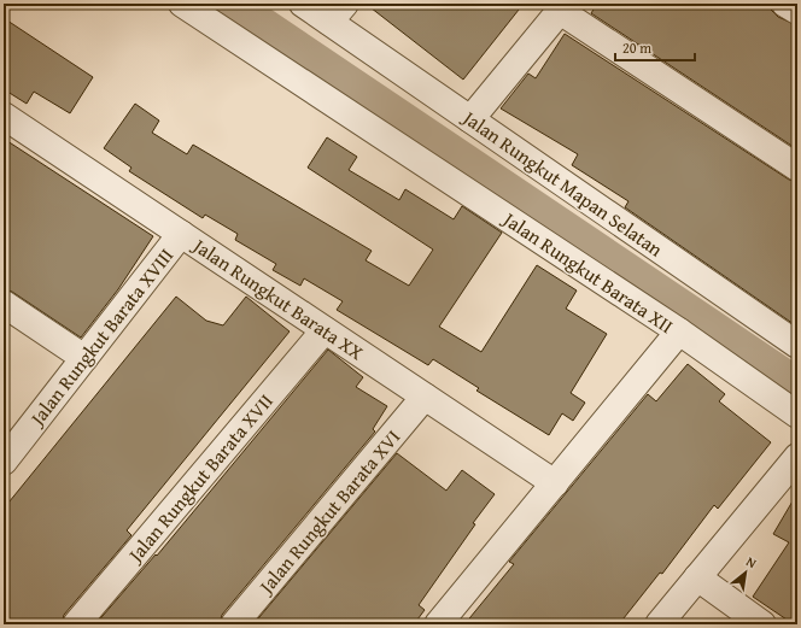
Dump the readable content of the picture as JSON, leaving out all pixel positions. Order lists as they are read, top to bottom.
{
  "streets": {
    "street": [
      "Jalan Rungkut Mapan Selatan",
      "Jalan Rungkut Barata XII",
      "Jalan Rungkut Barata XX",
      "Jalan Rungkut Barata XVIII",
      "Jalan Rungkut Barata XVII",
      "Jalan Rungkut Barata XVI"
    ]
  },
  "crossings": [
    ["Jalan Rungkut Barata XII", "Jalan Rungkut Barata XX"],
    ["Jalan Rungkut Barata XX", "Jalan Rungkut Barata XVIII"],
    ["Jalan Rungkut Barata XX", "Jalan Rungkut Barata XVII"],
    ["Jalan Rungkut Barata XX", "Jalan Rungkut Barata XVI"]
  ],
  "scale_bar": "20 m",
  "north": "top right"
}
